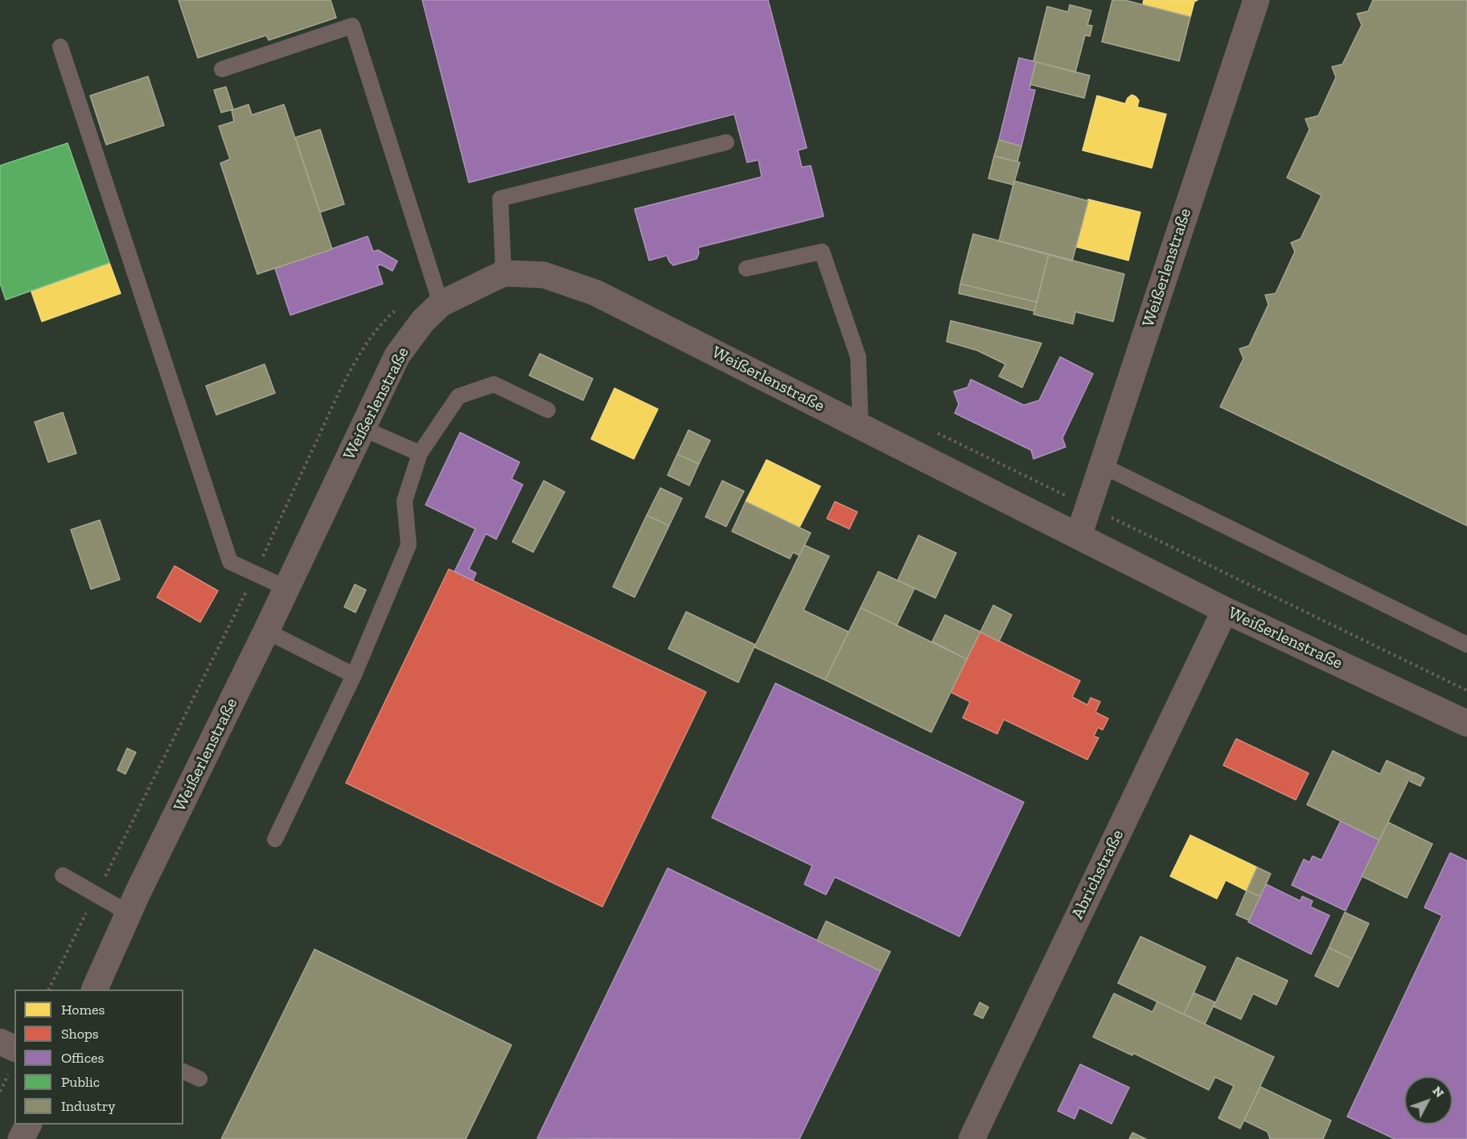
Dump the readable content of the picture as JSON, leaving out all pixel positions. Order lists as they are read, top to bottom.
{
  "streets": {
    "street": ["Weißerlenstraße", "Abrichstraße"]
  },
  "crossings": [
    ["Weißerlenstraße", "Abrichstraße"]
  ],
  "legend": [
    "Homes",
    "Shops",
    "Offices",
    "Public",
    "Industry"
  ],
  "north": "top right"
}
